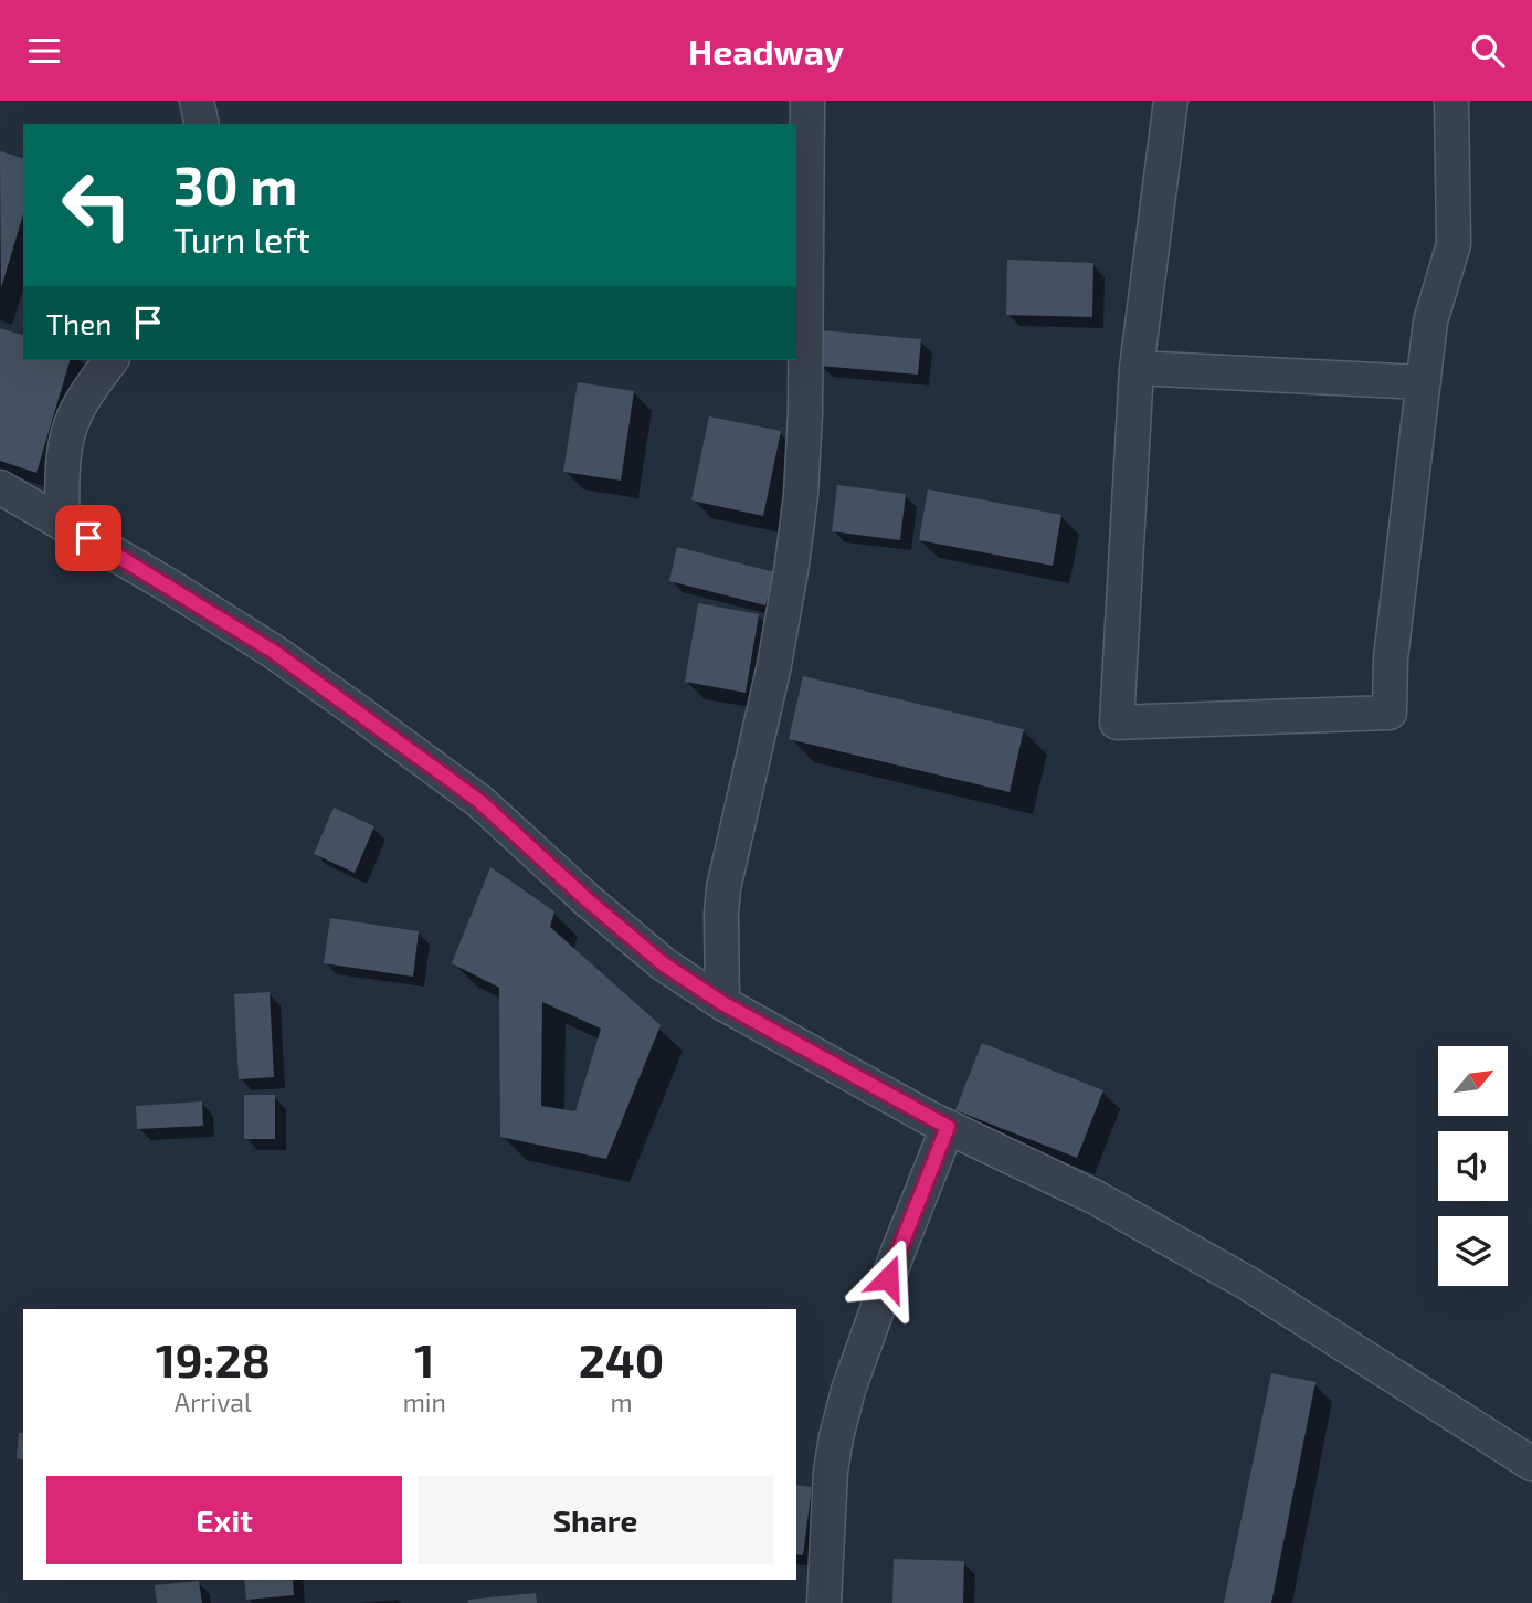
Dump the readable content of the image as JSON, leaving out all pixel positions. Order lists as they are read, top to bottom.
{
  "north": "top right",
  "page": {
    "header": "Headway",
    "turn": ["30 m", "Turn left"],
    "then": "Then",
    "eta": [
      "19:28",
      "Arrival",
      "1",
      "min",
      "240",
      "m"
    ],
    "buttons": ["Exit", "Share"]
  }
}
